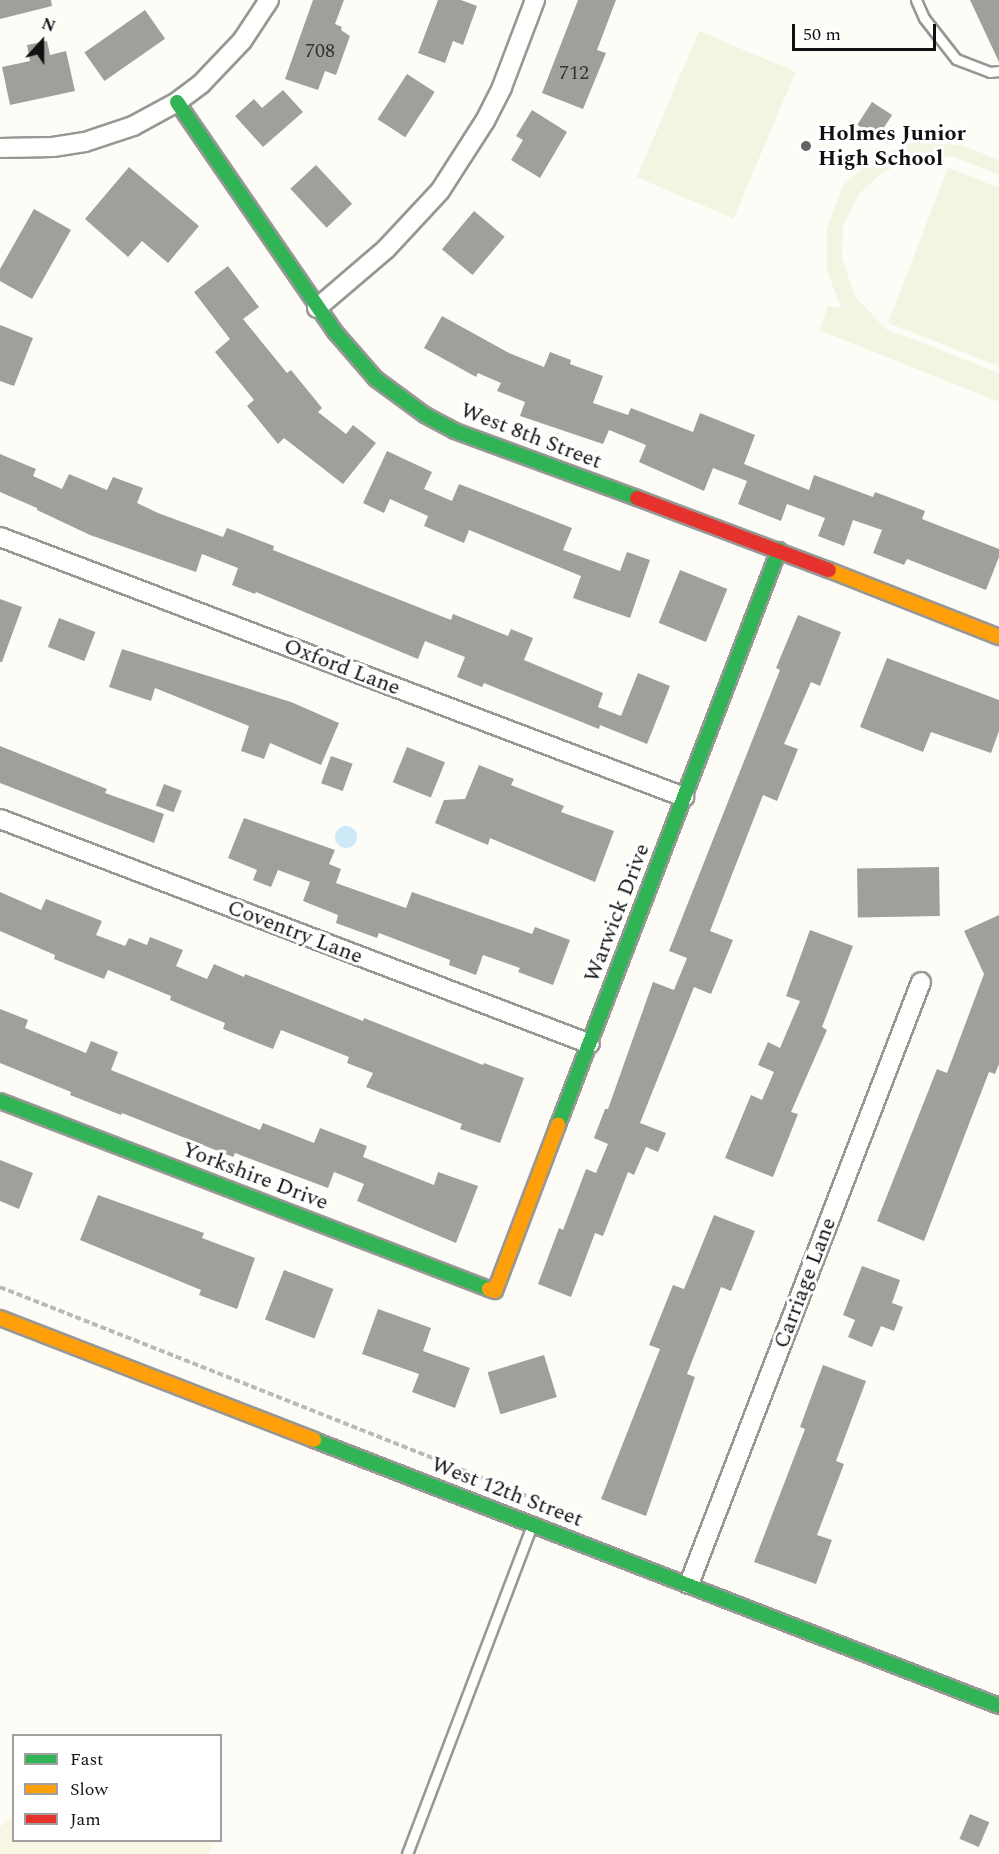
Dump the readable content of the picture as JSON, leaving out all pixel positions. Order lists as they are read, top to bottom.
{
  "streets": {
    "street": [
      "West 8th Street",
      "Oxford Lane",
      "Warwick Drive",
      "Coventry Lane",
      "Yorkshire Drive",
      "Carriage Lane",
      "West 12th Street"
    ]
  },
  "crossings": [
    ["West 8th Street", "Warwick Drive"],
    ["Oxford Lane", "Warwick Drive"],
    ["Warwick Drive", "Coventry Lane"],
    ["Warwick Drive", "Yorkshire Drive"],
    ["Carriage Lane", "West 12th Street"]
  ],
  "places": ["Holmes Junior High School"],
  "house_numbers": ["708", "712"],
  "legend": ["Fast", "Slow", "Jam"],
  "scale_bar": "50 m",
  "north": "top"
}
